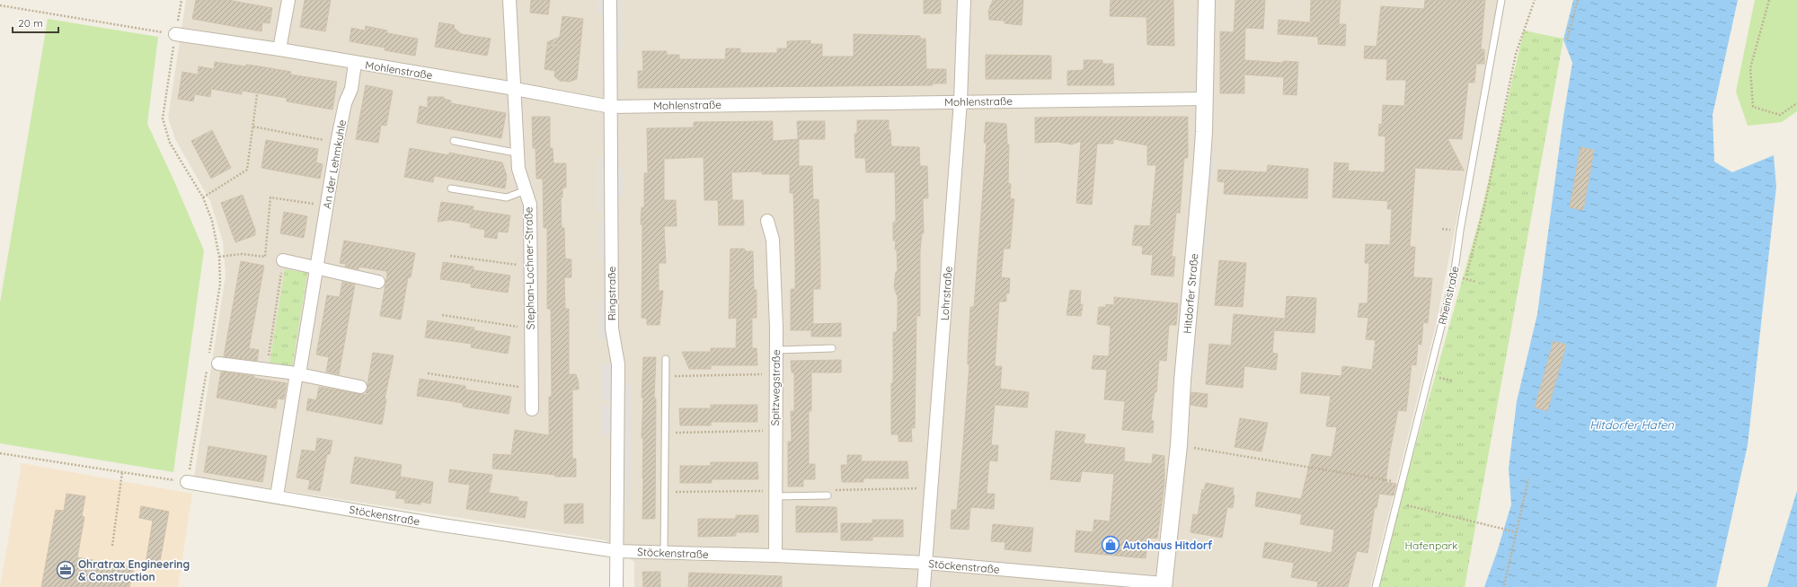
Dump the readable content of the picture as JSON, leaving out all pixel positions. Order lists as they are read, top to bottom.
{
  "streets": {
    "street": [
      "Mohlenstraße",
      "An der Lehmkuhle",
      "Stephan-Lochner-Straße",
      "Ringstraße",
      "Lohrstraße",
      "Hitdorfer Straße",
      "Spitzwegstraße",
      "Stöckenstraße"
    ],
    "lane": ["Rheinstraße"]
  },
  "crossings": [
    ["Mohlenstraße", "An der Lehmkuhle"],
    ["Mohlenstraße", "Stephan-Lochner-Straße"],
    ["Mohlenstraße", "Ringstraße"],
    ["Mohlenstraße", "Lohrstraße"],
    ["Mohlenstraße", "Hitdorfer Straße"],
    ["An der Lehmkuhle", "Stöckenstraße"],
    ["Ringstraße", "Stöckenstraße"],
    ["Lohrstraße", "Stöckenstraße"],
    ["Hitdorfer Straße", "Stöckenstraße"],
    ["Spitzwegstraße", "Stöckenstraße"]
  ],
  "water": ["Hitdorfer Hafen"],
  "parks": ["Hafenpark"],
  "places": {
    "shop": ["Autohaus Hitdorf"],
    "office": ["Ohratrax Engineering & Construction"]
  },
  "scale_bar": "20 m"
}
